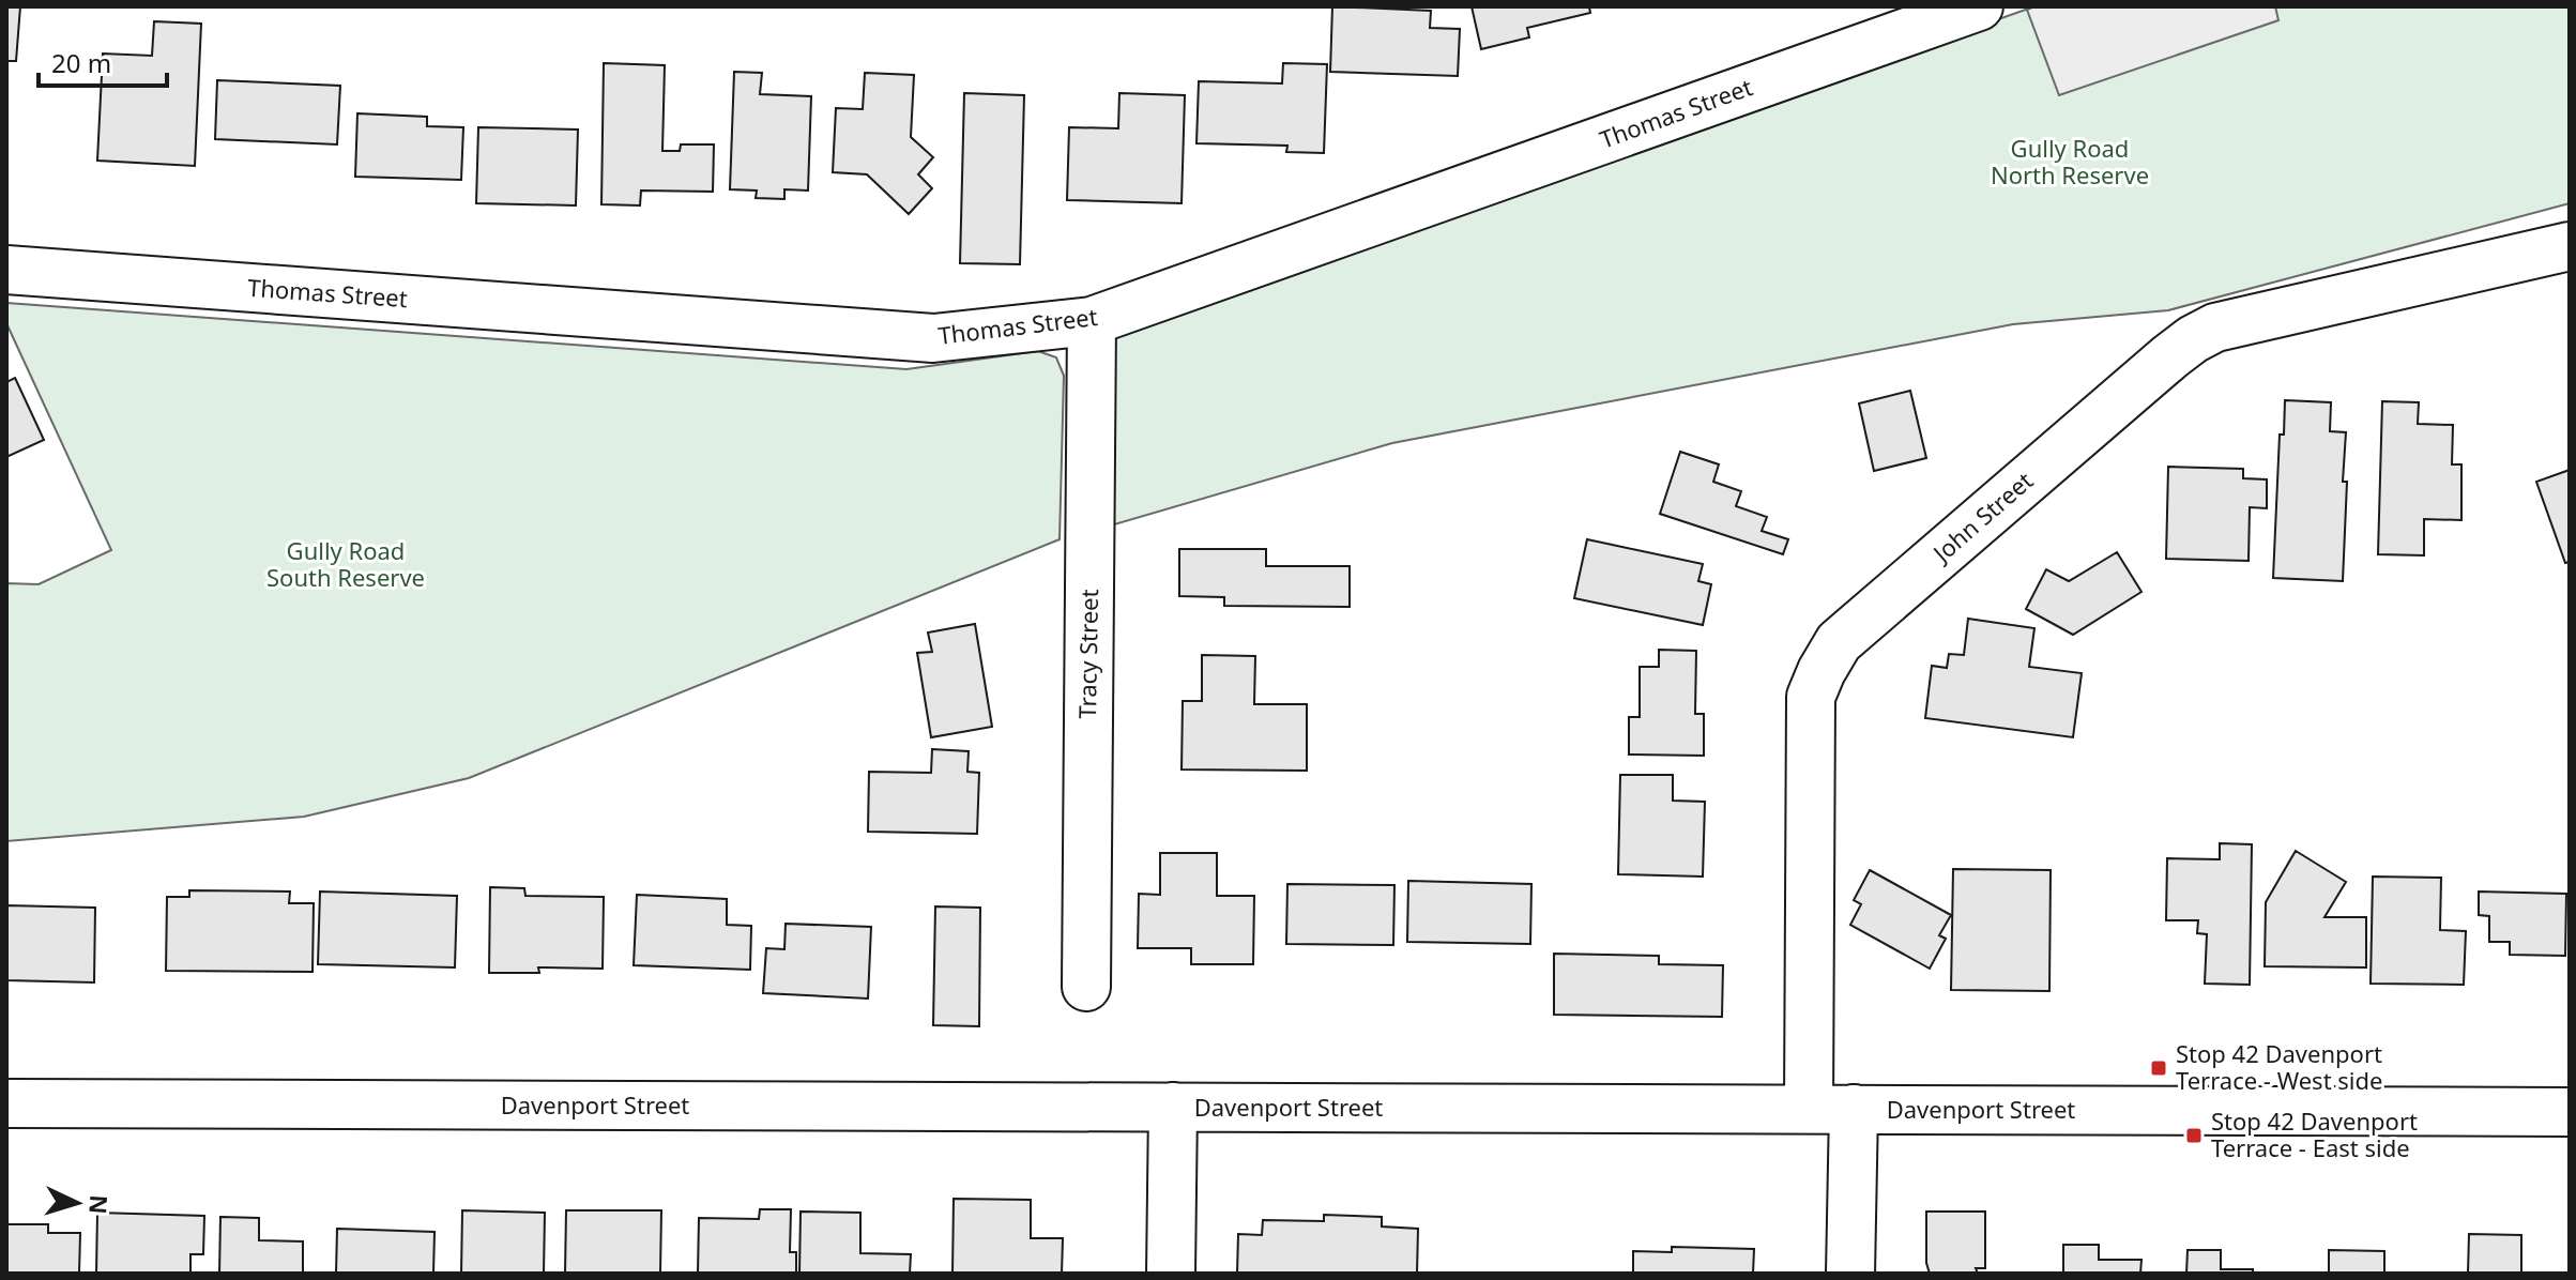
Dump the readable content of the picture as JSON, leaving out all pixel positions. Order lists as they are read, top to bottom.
{
  "streets": {
    "street": [
      "Thomas Street",
      "John Street",
      "Tracy Street",
      "Davenport Street"
    ]
  },
  "crossings": [
    ["Thomas Street", "Tracy Street"],
    ["John Street", "Davenport Street"]
  ],
  "parks": ["Gully Road North Reserve", "Gully Road South Reserve"],
  "places": {
    "transit": ["Stop 42 Davenport Terrace - West side", "Stop 42 Davenport Terrace - East side"]
  },
  "scale_bar": "20 m",
  "north": "right"
}
